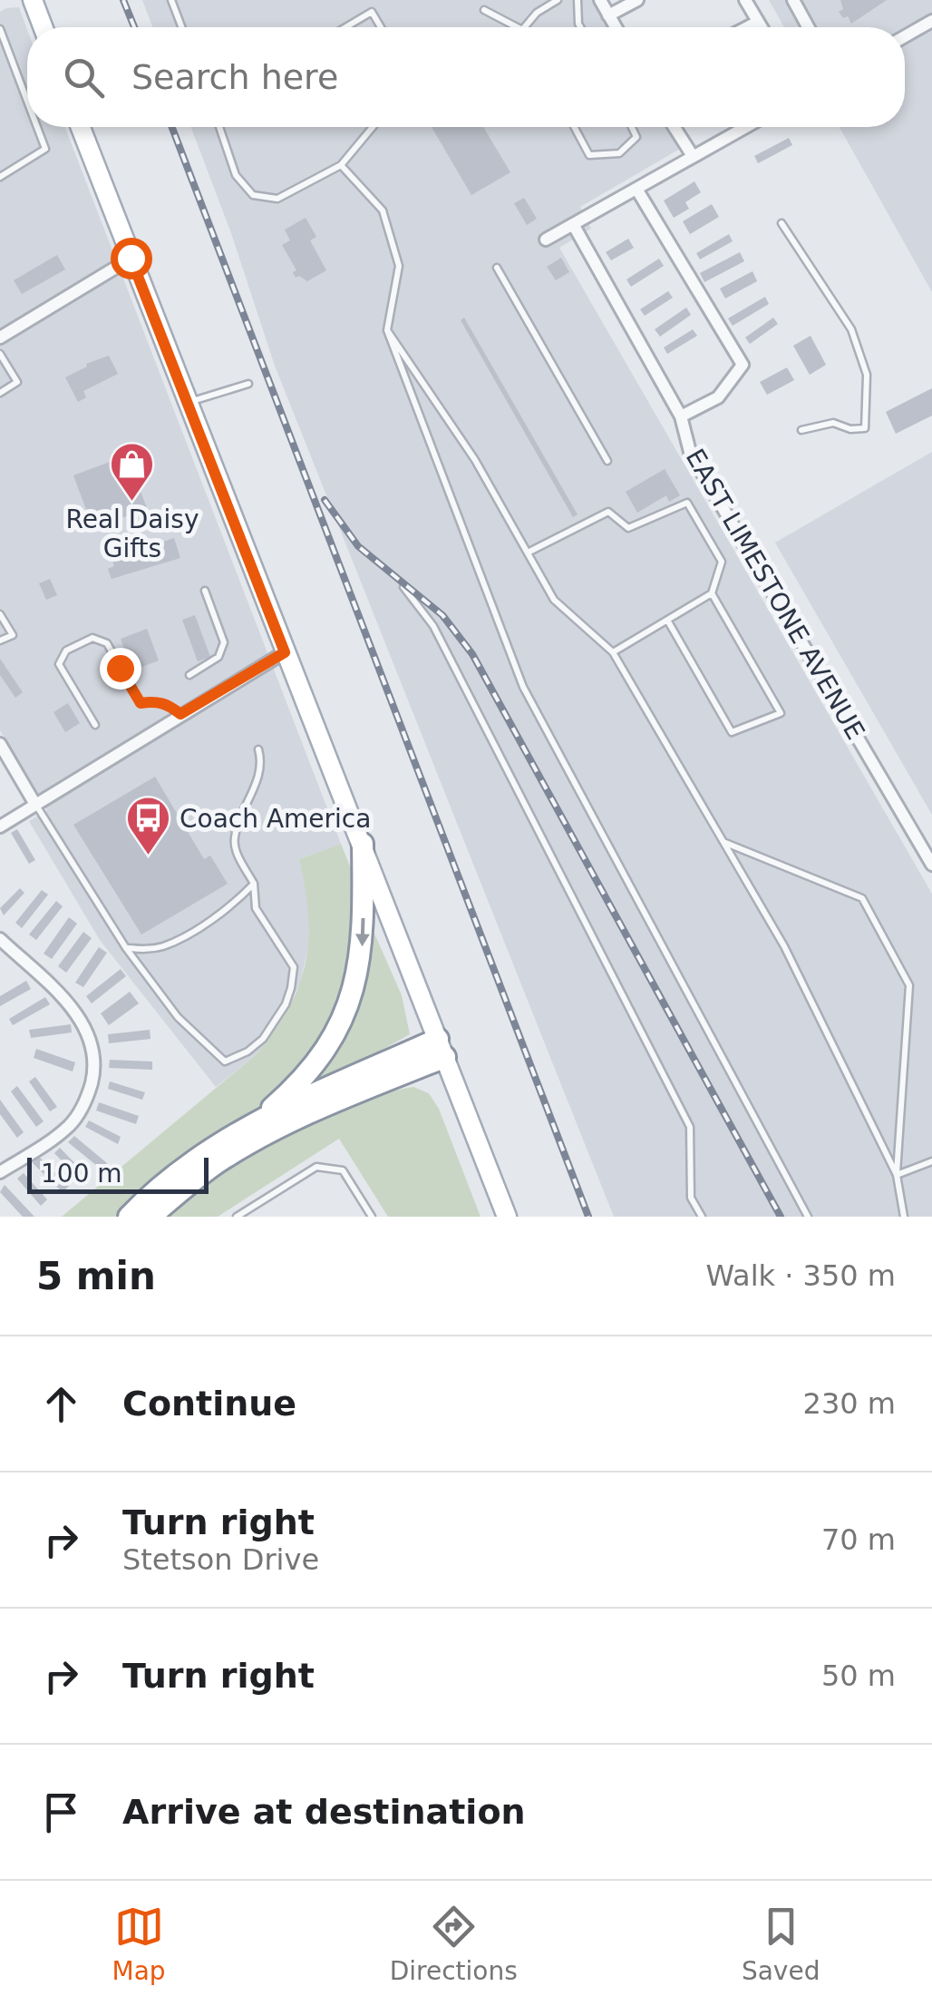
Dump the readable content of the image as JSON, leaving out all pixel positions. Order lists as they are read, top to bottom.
{
  "streets": {
    "street": ["EAST LIMESTONE AVENUE"]
  },
  "places": {
    "shop": ["Real Daisy Gifts"],
    "bus stop": ["Coach America"]
  },
  "scale_bar": "100 m",
  "page": {
    "search": "Search here",
    "scale": "100 m",
    "heading": ["5 min", "Walk · 350 m"],
    "list": [
      ["Continue", "230 m"],
      ["Turn right", "Stetson Drive", "70 m"],
      ["Turn right", "50 m"],
      "Arrive at destination"
    ],
    "nav": ["Map", "Directions", "Saved"]
  }
}
